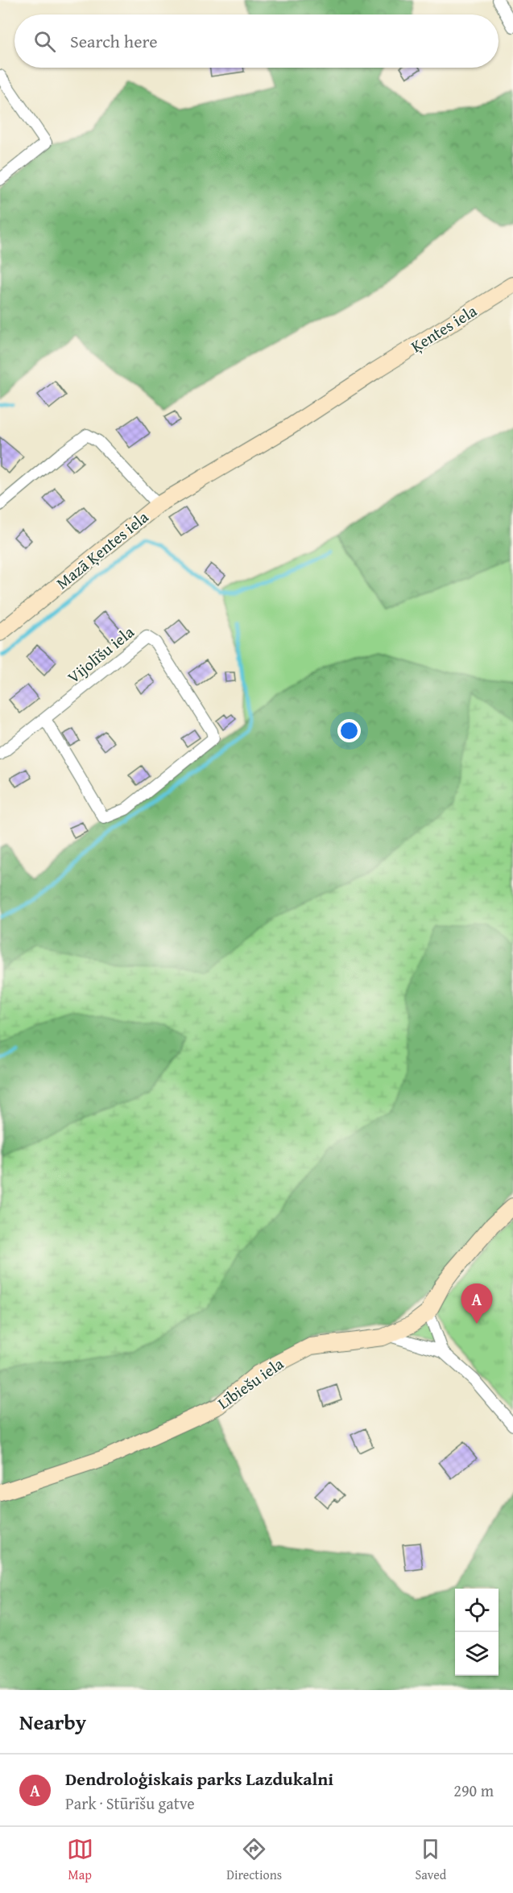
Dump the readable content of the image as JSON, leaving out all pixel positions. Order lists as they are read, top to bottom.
{
  "streets": {
    "street": [
      "Ķentes iela",
      "Mazā Ķentes iela",
      "Vijolīšu iela",
      "Lībiešu iela"
    ]
  },
  "crossings": [
    ["Ķentes iela", "Mazā Ķentes iela"]
  ],
  "page": {
    "search": "Search here",
    "pins": "A",
    "heading": "Nearby",
    "list": [
      {
        "mark": "A",
        "name": "Dendroloģiskais parks Lazdukalni",
        "note": "Park · Stūrīšu gatve",
        "value": "290 m"
      }
    ],
    "nav": ["Map", "Directions", "Saved"]
  }
}
